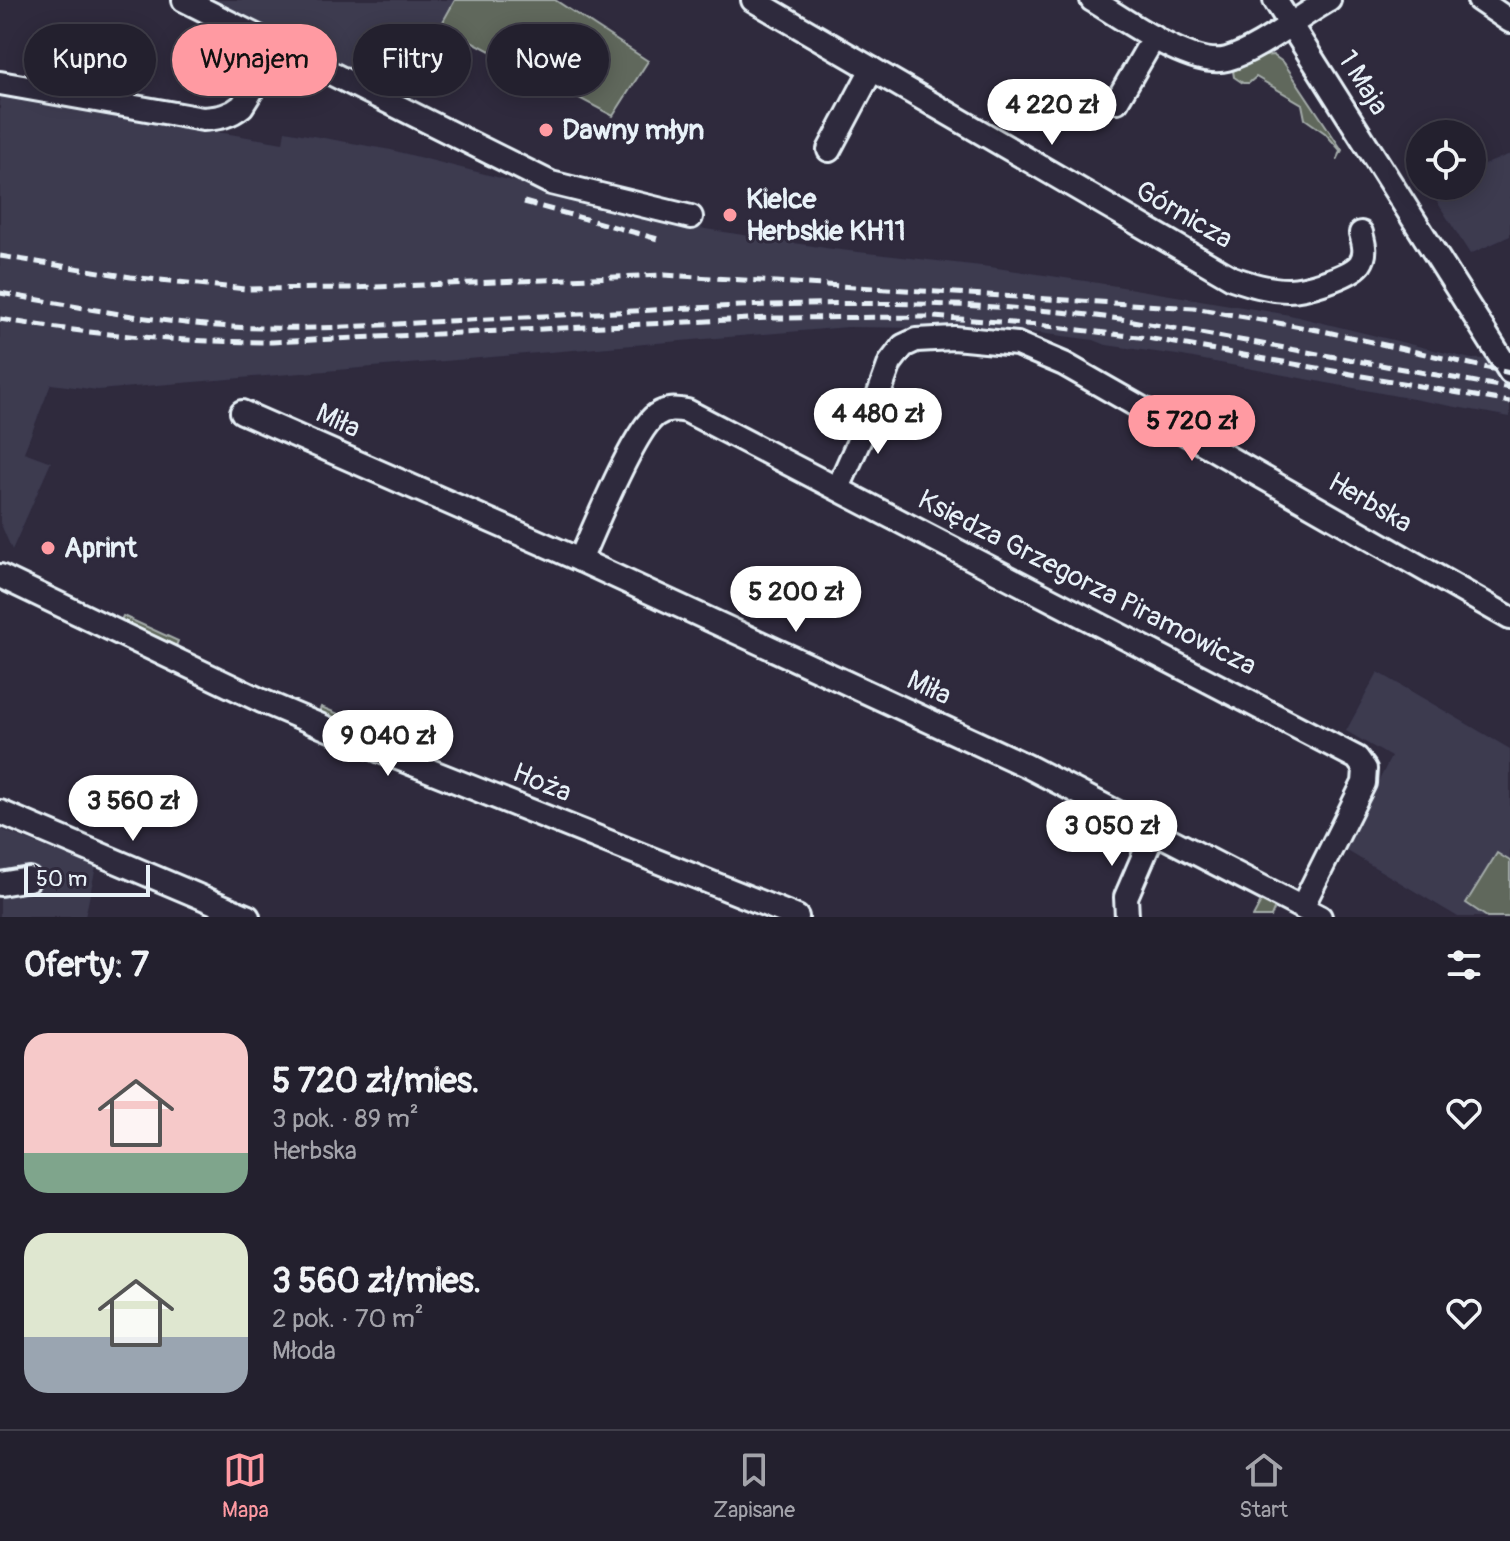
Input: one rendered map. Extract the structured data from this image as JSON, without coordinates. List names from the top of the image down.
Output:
{
  "streets": {
    "street": [
      "1 Maja",
      "Górnicza",
      "Miła",
      "Herbska",
      "Księdza Grzegorza Piramowicza",
      "Hoża"
    ]
  },
  "crossings": [
    ["Miła", "Księdza Grzegorza Piramowicza"],
    ["Herbska", "Księdza Grzegorza Piramowicza"]
  ],
  "places": ["Dawny młyn", "Kielce Herbskie KH11", "Aprint"],
  "scale_bar": "50 m",
  "page": {
    "chip": [
      "Kupno",
      "Wynajem",
      "Filtry",
      "Nowe"
    ],
    "price": [
      "4 220 zł",
      "4 480 zł",
      "5 720 zł",
      "5 200 zł",
      "9 040 zł",
      "3 560 zł",
      "3 050 zł"
    ],
    "scale": "50 m",
    "heading": "Oferty: 7",
    "list": [
      {
        "name": "5 720 zł/mies.",
        "note": "3 pok. · 89 m² · Herbska"
      },
      {
        "name": "3 560 zł/mies.",
        "note": "2 pok. · 70 m² · Młoda"
      }
    ],
    "tabs": ["Mapa", "Zapisane", "Start"]
  }
}
